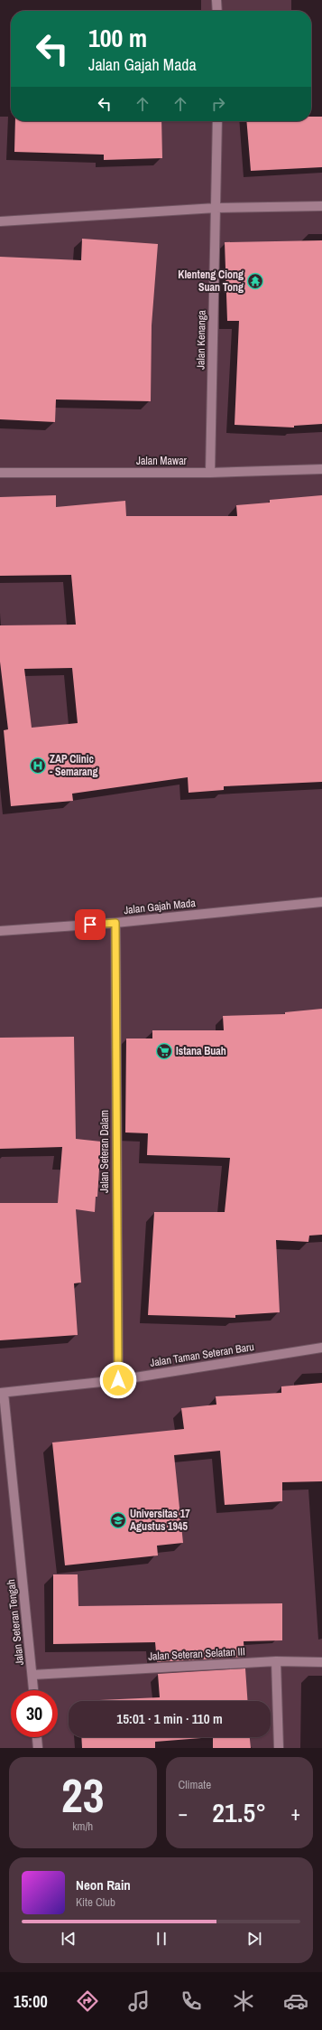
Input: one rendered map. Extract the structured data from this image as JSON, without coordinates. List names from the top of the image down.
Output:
{
  "streets": {
    "street": [
      "Jalan Kenanga",
      "Jalan Mawar",
      "Jalan Gajah Mada",
      "Jalan Seteran Dalam",
      "Jalan Taman Seteran Baru",
      "Jalan Seteran Tengah",
      "Jalan Seteran Selatan III"
    ]
  },
  "crossings": [
    ["Jalan Kenanga", "Jalan Mawar"],
    ["Jalan Gajah Mada", "Jalan Seteran Dalam"],
    ["Jalan Seteran Dalam", "Jalan Taman Seteran Baru"],
    ["Jalan Taman Seteran Baru", "Jalan Seteran Tengah"],
    ["Jalan Seteran Tengah", "Jalan Seteran Selatan III"]
  ],
  "places": {
    "temple": ["Klenteng Ciong Suan Tong"],
    "hospital": ["ZAP Clinic - Semarang"],
    "supermarket": ["Istana Buah"],
    "school or university": ["Universitas 17 Agustus 1945"]
  },
  "page": {
    "turn": ["100 m", "Jalan Gajah Mada"],
    "limit": "30",
    "trip": "15:01 · 1 min · 110 m",
    "tile": [
      ["23", "km/h"],
      "Climate"
    ],
    "heat": ["−", "21.5°", "+"],
    "song": ["Neon Rain", "Kite Club"],
    "tabs": "15:00"
  }
}
